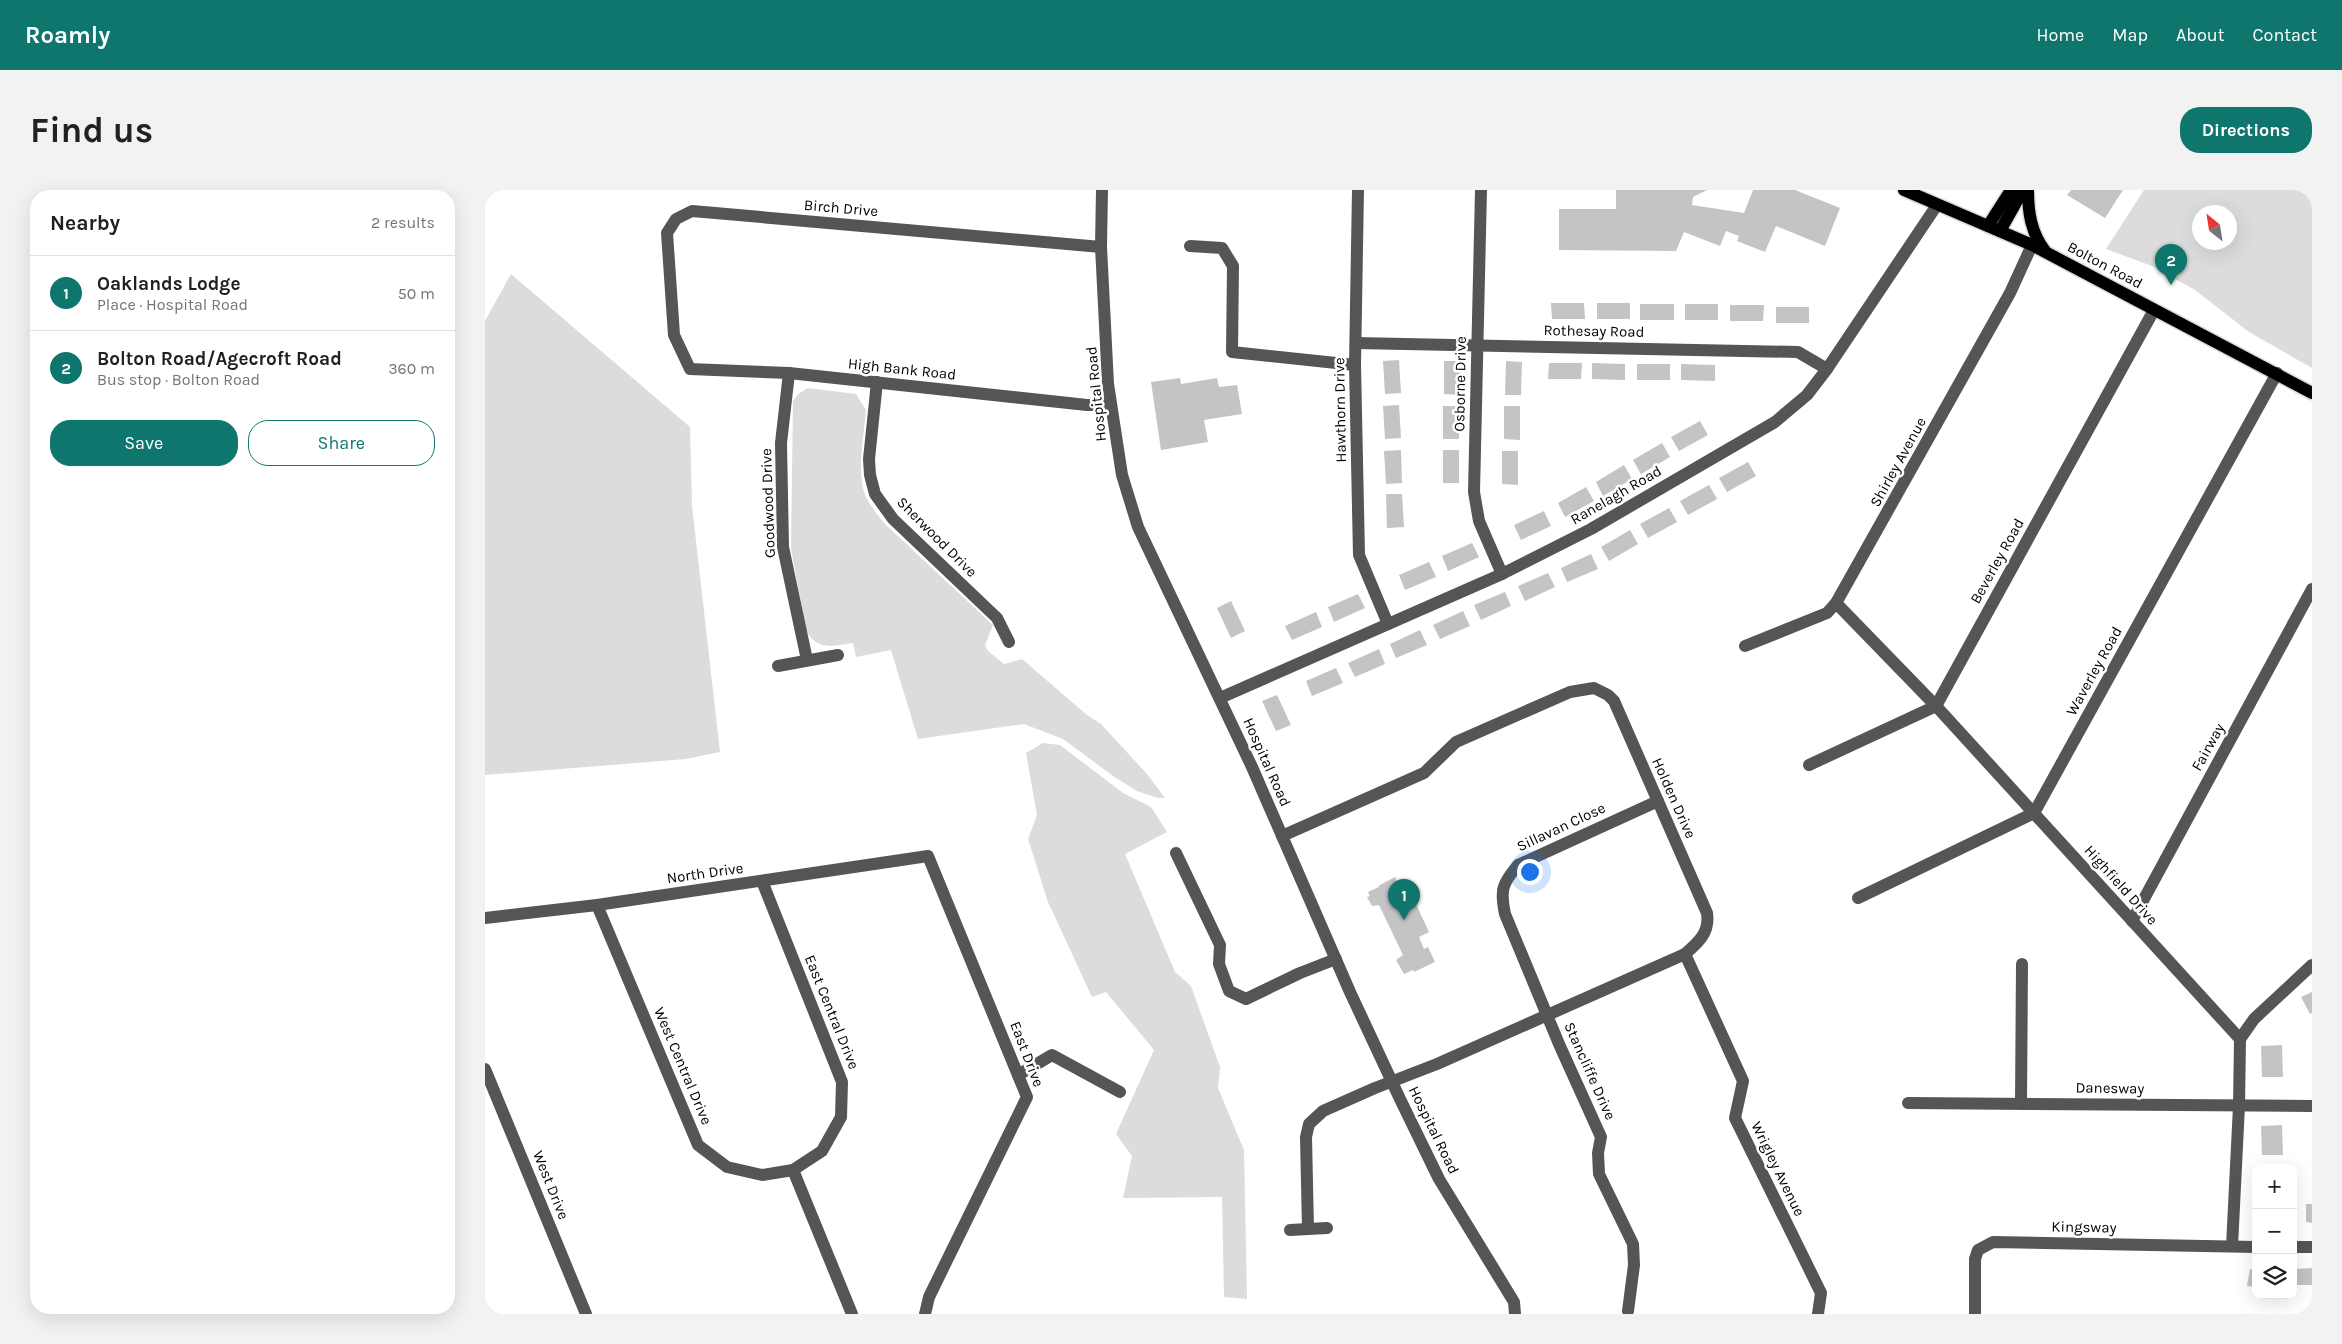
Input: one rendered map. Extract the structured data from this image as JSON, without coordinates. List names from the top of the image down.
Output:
{
  "streets": {
    "main road": ["Bolton Road"],
    "street": [
      "Birch Drive",
      "Rothesay Road",
      "High Bank Road",
      "Osborne Drive",
      "Hospital Road",
      "Hawthorn Drive",
      "Shirley Avenue",
      "Ranelagh Road",
      "Goodwood Drive",
      "Sherwood Drive",
      "Beverley Road",
      "Waverley Road",
      "Fairway",
      "Holden Drive",
      "Sillavan Close",
      "North Drive",
      "Highfield Drive",
      "East Central Drive",
      "East Drive",
      "West Central Drive",
      "Stancliffe Drive",
      "Danesway",
      "Wrigley Avenue",
      "West Drive",
      "Kingsway"
    ]
  },
  "crossings": [
    ["Birch Drive", "High Bank Road"],
    ["Birch Drive", "Hospital Road"],
    ["Bolton Road", "Shirley Avenue"],
    ["Bolton Road", "Ranelagh Road"],
    ["Bolton Road", "Beverley Road"],
    ["Bolton Road", "Waverley Road"],
    ["Rothesay Road", "Osborne Drive"],
    ["Rothesay Road", "Hawthorn Drive"],
    ["Rothesay Road", "Ranelagh Road"],
    ["High Bank Road", "Hospital Road"],
    ["High Bank Road", "Goodwood Drive"],
    ["High Bank Road", "Sherwood Drive"],
    ["Osborne Drive", "Ranelagh Road"],
    ["Hospital Road", "Ranelagh Road"],
    ["Hospital Road", "Holden Drive"],
    ["Hawthorn Drive", "Ranelagh Road"],
    ["Shirley Avenue", "Highfield Drive"],
    ["Beverley Road", "Highfield Drive"],
    ["Waverley Road", "Highfield Drive"],
    ["Fairway", "Highfield Drive"],
    ["Holden Drive", "Sillavan Close"],
    ["Holden Drive", "Stancliffe Drive"],
    ["Holden Drive", "Wrigley Avenue"],
    ["Sillavan Close", "Stancliffe Drive"],
    ["North Drive", "East Central Drive"],
    ["North Drive", "East Drive"],
    ["North Drive", "West Central Drive"],
    ["East Central Drive", "West Central Drive"]
  ],
  "north": "top left",
  "page": {
    "header": "Roamly",
    "nav": [
      "Home",
      "Map",
      "About",
      "Contact"
    ],
    "buttons": [
      "Directions",
      ["Save", "Share"]
    ],
    "title": "Find us",
    "heading": ["Nearby", "2 results"],
    "pins": ["2", "1"],
    "list": [
      {
        "mark": "1",
        "name": "Oaklands Lodge",
        "note": "Place · Hospital Road",
        "value": "50 m"
      },
      {
        "mark": "2",
        "name": "Bolton Road/Agecroft Road",
        "note": "Bus stop · Bolton Road",
        "value": "360 m"
      }
    ],
    "map_buttons": ["+", "−"]
  }
}
